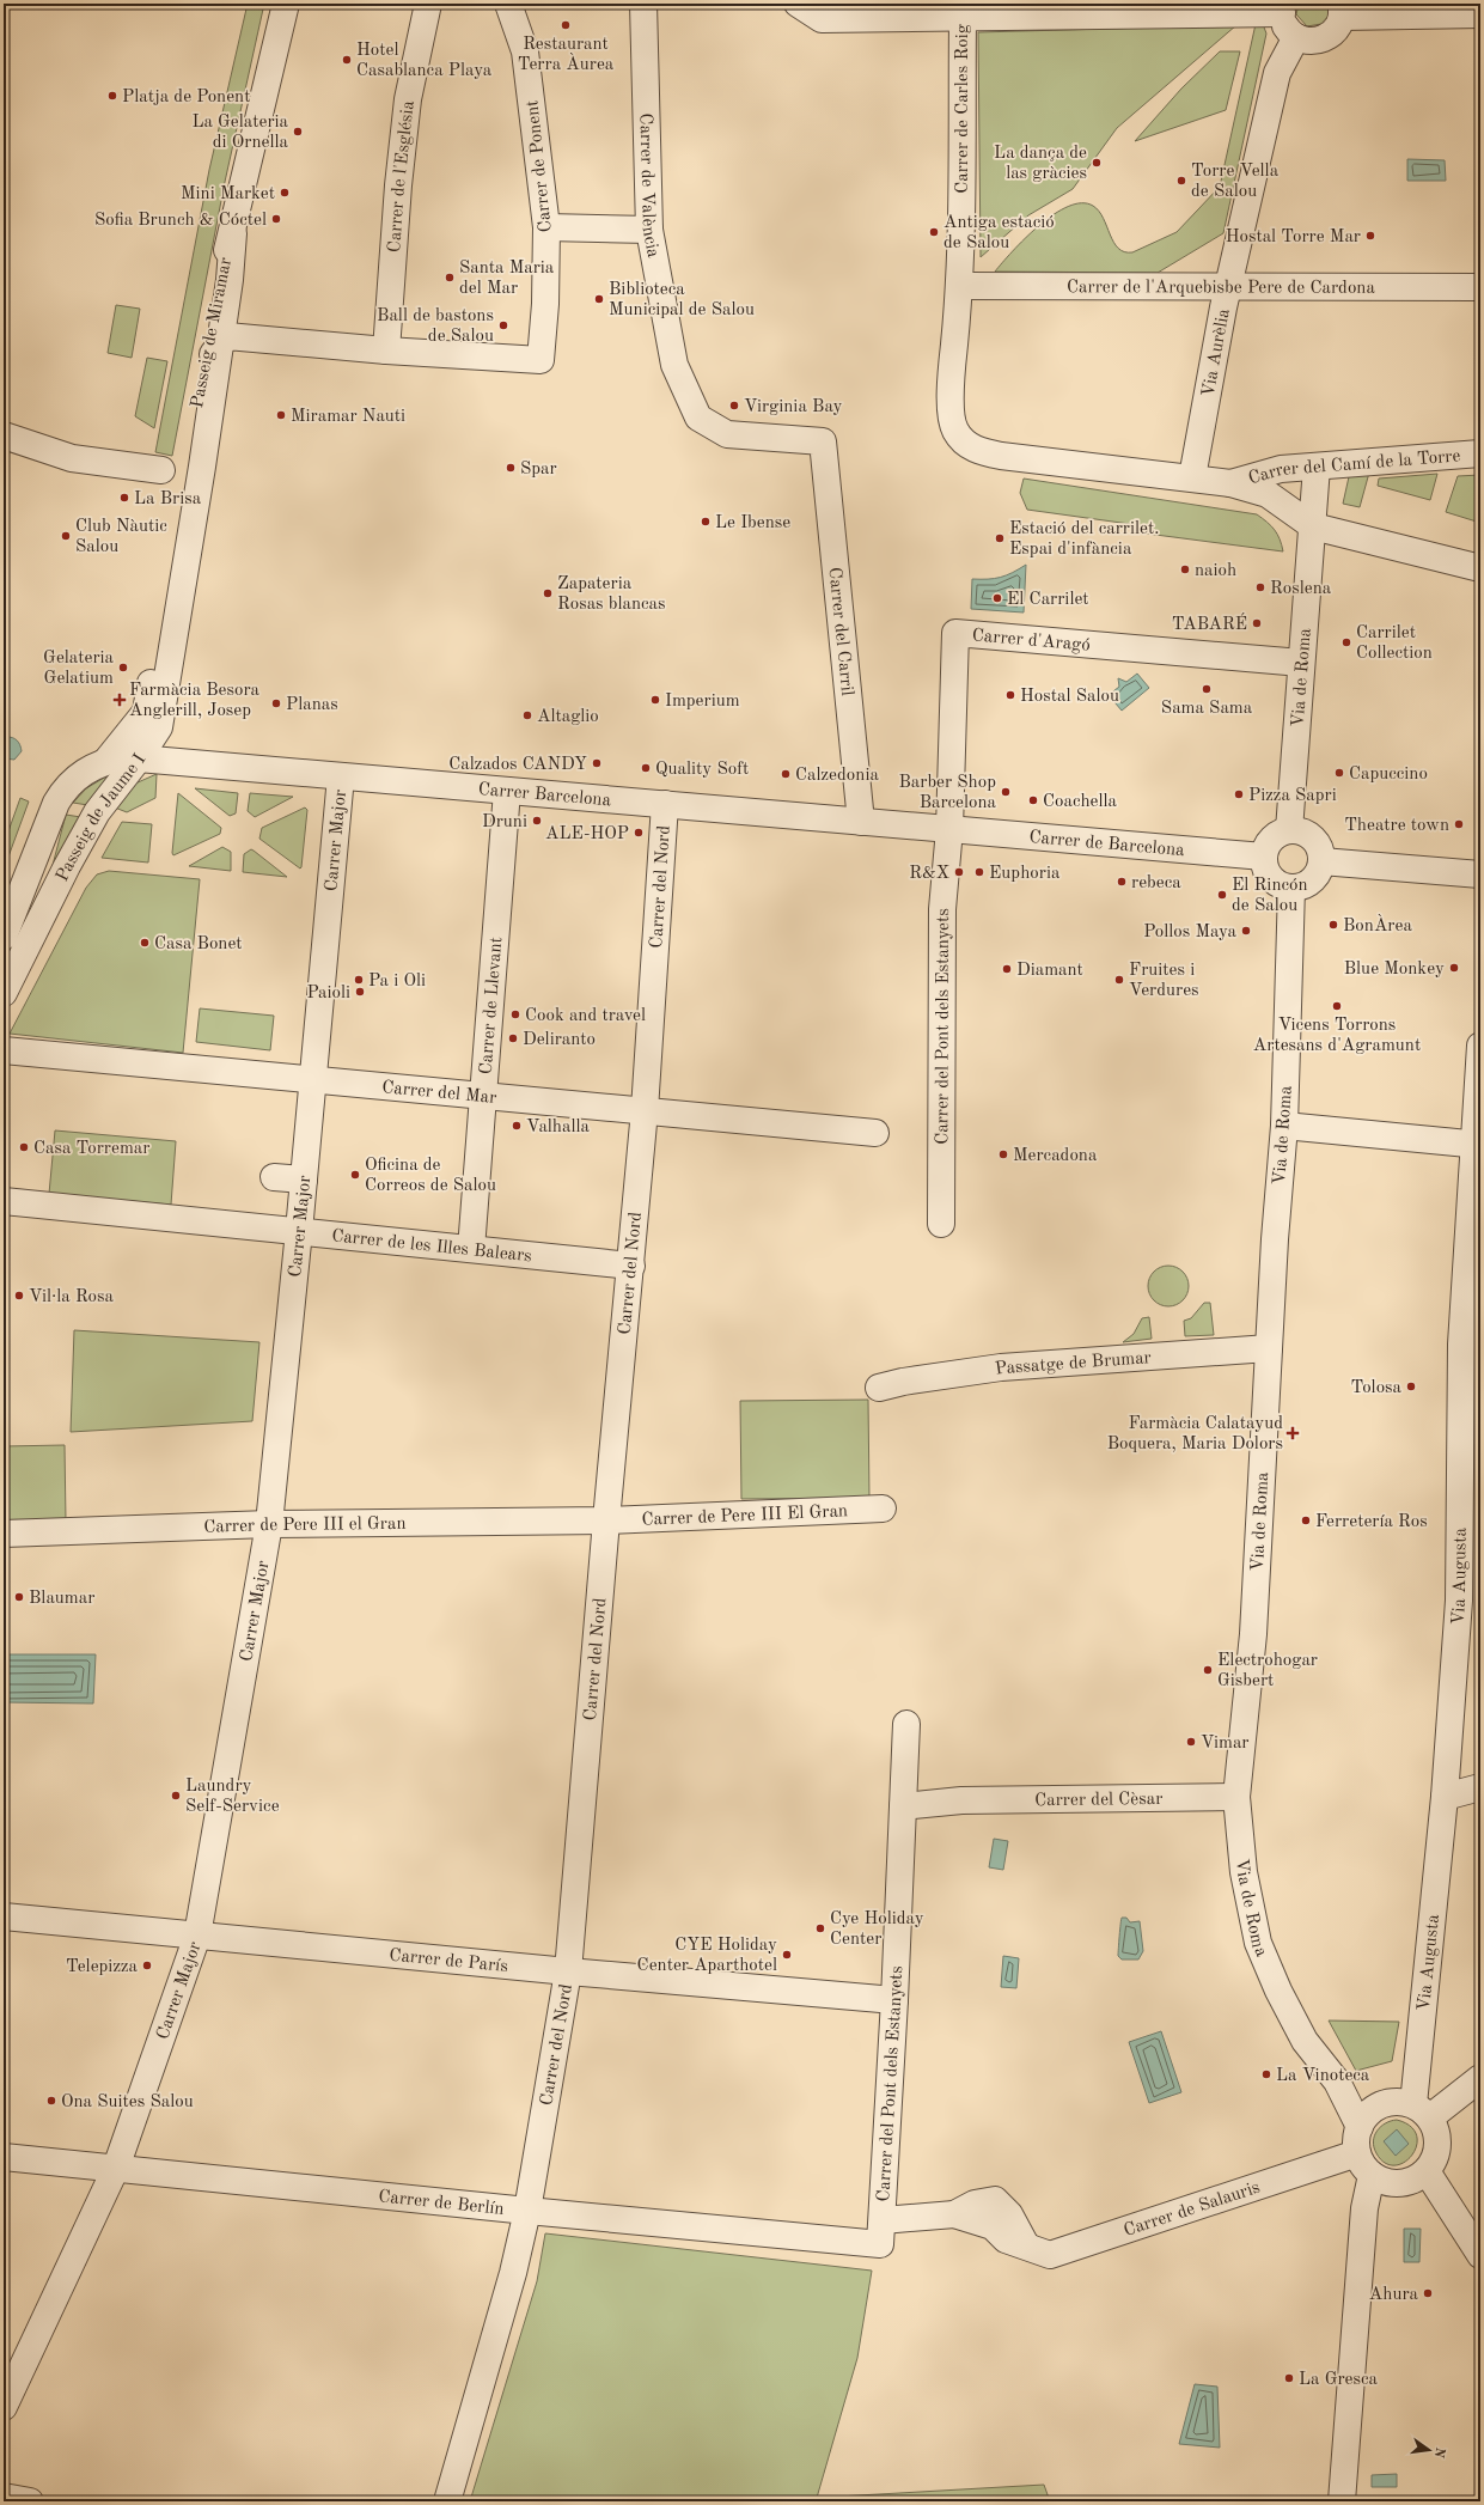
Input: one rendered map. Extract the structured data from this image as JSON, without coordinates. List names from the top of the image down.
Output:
{
  "streets": {
    "street": [
      "Carrer de Carles Roig",
      "Carrer de Ponent",
      "Carrer de l'Església",
      "Carrer de València",
      "Carrer de l'Arquebisbe Pere de Cardona",
      "Passeig de Miramar",
      "Via Aurèlia",
      "Carrer del Camí de la Torre",
      "Carrer del Carril",
      "Carrer d'Aragó",
      "Via de Roma",
      "Carrer Barcelona",
      "Passeig de Jaume I",
      "Carrer Major",
      "Carrer de Barcelona",
      "Carrer del Nord",
      "Carrer de Llevant",
      "Carrer del Pont dels Estanyets",
      "Carrer del Mar",
      "Carrer de les Illes Balears",
      "Passatge de Brumar",
      "Carrer de Pere III El Gran",
      "Carrer de Pere III el Gran",
      "Via Augusta",
      "Carrer del Cèsar",
      "Carrer de París",
      "Carrer de Berlín",
      "Carrer de Salauris"
    ]
  },
  "crossings": [
    ["Carrer de Carles Roig", "Carrer de l'Arquebisbe Pere de Cardona"],
    ["Carrer de Carles Roig", "Via Aurèlia"],
    ["Carrer de Ponent", "Carrer de l'Església"],
    ["Carrer de València", "Carrer del Carril"],
    ["Carrer de l'Arquebisbe Pere de Cardona", "Via Aurèlia"],
    ["Passeig de Miramar", "Carrer Barcelona"],
    ["Passeig de Miramar", "Passeig de Jaume I"],
    ["Carrer del Camí de la Torre", "Via de Roma"],
    ["Carrer del Carril", "Carrer Barcelona"],
    ["Carrer d'Aragó", "Via de Roma"],
    ["Carrer d'Aragó", "Carrer Barcelona"],
    ["Carrer d'Aragó", "Carrer de Barcelona"],
    ["Carrer d'Aragó", "Carrer del Pont dels Estanyets"],
    ["Via de Roma", "Carrer de Barcelona"],
    ["Via de Roma", "Passatge de Brumar"],
    ["Via de Roma", "Via Augusta"],
    ["Via de Roma", "Carrer del Cèsar"],
    ["Via de Roma", "Carrer de Salauris"],
    ["Carrer Barcelona", "Passeig de Jaume I"],
    ["Carrer Barcelona", "Carrer Major"],
    ["Carrer Barcelona", "Carrer de Barcelona"],
    ["Carrer Barcelona", "Carrer del Nord"],
    ["Carrer Barcelona", "Carrer de Llevant"],
    ["Carrer Barcelona", "Carrer del Pont dels Estanyets"],
    ["Carrer Major", "Carrer del Mar"],
    ["Carrer Major", "Carrer de les Illes Balears"],
    ["Carrer Major", "Carrer de Pere III el Gran"],
    ["Carrer Major", "Carrer de París"],
    ["Carrer Major", "Carrer de Berlín"],
    ["Carrer de Barcelona", "Carrer del Pont dels Estanyets"],
    ["Carrer del Nord", "Carrer del Mar"],
    ["Carrer del Nord", "Carrer de les Illes Balears"],
    ["Carrer del Nord", "Carrer de Pere III El Gran"],
    ["Carrer del Nord", "Carrer de Pere III el Gran"],
    ["Carrer del Nord", "Carrer de París"],
    ["Carrer del Nord", "Carrer de Berlín"],
    ["Carrer de Llevant", "Carrer del Mar"],
    ["Carrer de Llevant", "Carrer de les Illes Balears"],
    ["Carrer del Pont dels Estanyets", "Carrer del Cèsar"],
    ["Carrer del Pont dels Estanyets", "Carrer de París"],
    ["Carrer del Pont dels Estanyets", "Carrer de Berlín"],
    ["Carrer del Pont dels Estanyets", "Carrer de Salauris"],
    ["Carrer de Pere III El Gran", "Carrer de Pere III el Gran"],
    ["Via Augusta", "Carrer de Salauris"],
    ["Carrer de Berlín", "Carrer de Salauris"]
  ],
  "places": {
    "other": [
      "Restaurant Terra Àurea",
      "Hotel Casablanca Playa",
      "Platja de Ponent",
      "La Gelateria di Ornella",
      "La dança de las gràcies",
      "Torre Vella de Salou",
      "Mini Market",
      "Sofia Brunch & Cóctel",
      "Antiga estació de Salou",
      "Hostal Torre Mar",
      "Santa Maria del Mar",
      "Biblioteca Municipal de Salou",
      "Ball de bastons de Salou",
      "Virginia Bay",
      "Miramar Nauti",
      "Spar",
      "La Brisa",
      "Le Ibense",
      "Club Nàutic Salou",
      "Estació del carrilet. Espai d'infància",
      "naioh",
      "Roslena",
      "Zapateria Rosas blancas",
      "El Carrilet",
      "TABARÉ",
      "Carrilet Collection",
      "Gelateria Gelatium",
      "Sama Sama",
      "Hostal Salou",
      "Imperium",
      "Planas",
      "Altaglio",
      "Calzados CANDY",
      "Quality Soft",
      "Capuccino",
      "Calzedonia",
      "Barber Shop Barcelona",
      "Pizza Sapri",
      "Coachella",
      "Druni",
      "Theatre town",
      "ALE-HOP",
      "R&X",
      "Euphoria",
      "rebeca",
      "El Rincón de Salou",
      "BonÀrea",
      "Pollos Maya",
      "Casa Bonet",
      "Blue Monkey",
      "Diamant",
      "Pa i Oli",
      "Fruites i Verdures",
      "Paioli",
      "Vicens Torrons Artesans d'Agramunt",
      "Cook and travel",
      "Deliranto",
      "Valhalla",
      "Casa Torremar",
      "Mercadona",
      "Oficina de Correos de Salou",
      "Vil·la Rosa",
      "Tolosa",
      "Ferretería Ros",
      "Blaumar",
      "Electrohogar Gisbert",
      "Vimar",
      "Laundry Self-Service",
      "Cye Holiday Center",
      "CYE Holiday Center Aparthotel",
      "Telepizza",
      "La Vinoteca",
      "Ona Suites Salou",
      "Ahura",
      "La Gresca"
    ],
    "health": ["Farmàcia Besora Anglerill, Josep", "Farmàcia Calatayud Boquera, Maria Dolors"]
  },
  "north": "right"
}
